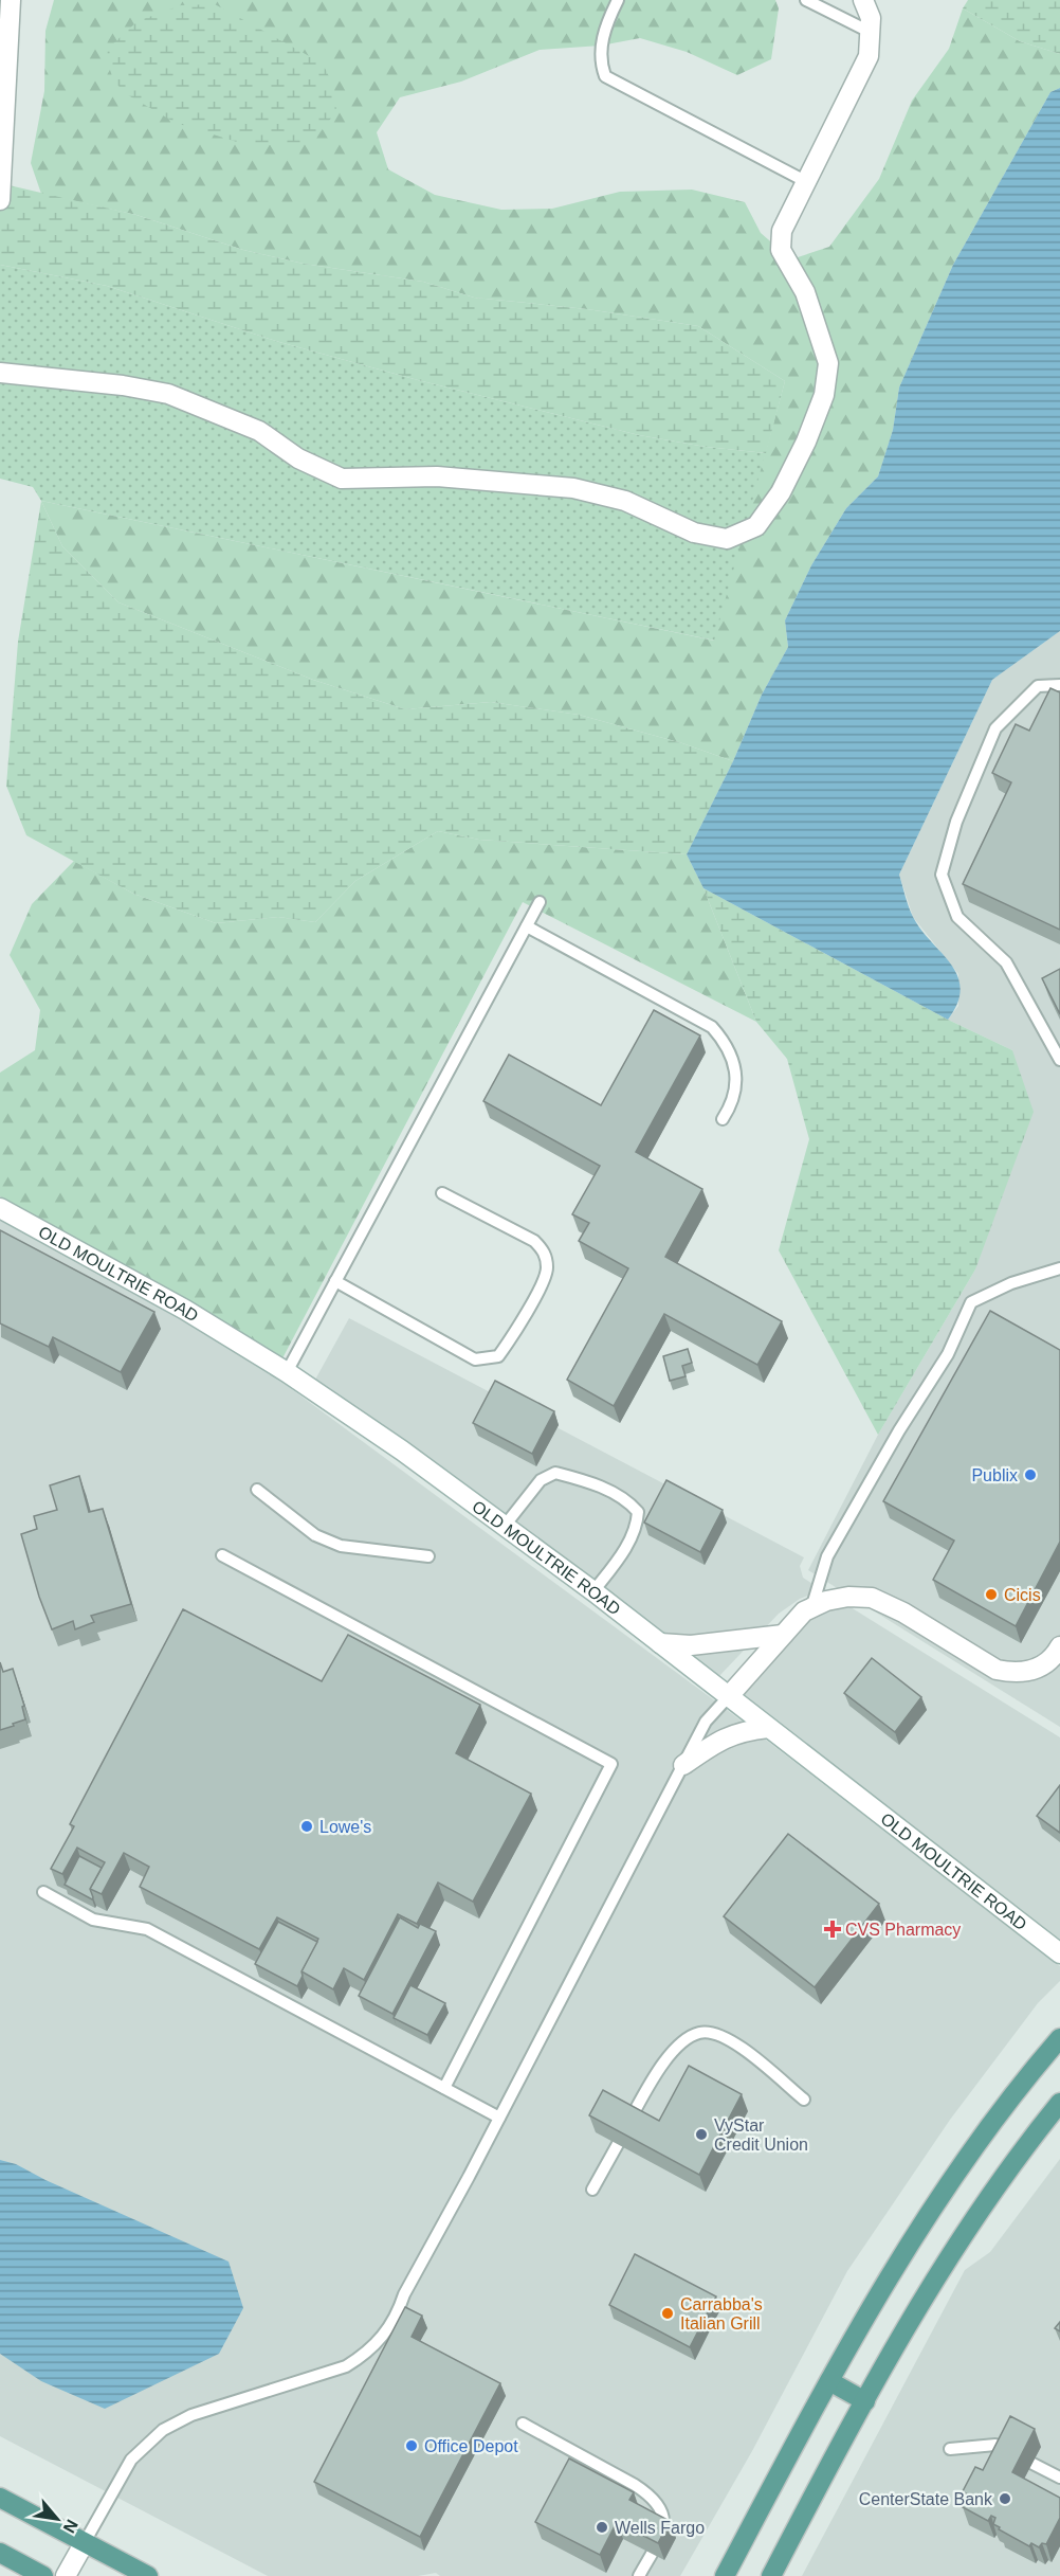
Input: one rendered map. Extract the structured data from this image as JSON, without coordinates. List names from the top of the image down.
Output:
{
  "streets": {
    "street": ["OLD MOULTRIE ROAD"]
  },
  "places": {
    "other": [
      "Publix",
      "Cicis",
      "Lowe's",
      "VyStar Credit Union",
      "Carrabba's Italian Grill",
      "Office Depot",
      "CenterState Bank",
      "Wells Fargo"
    ],
    "health": ["CVS Pharmacy"]
  },
  "north": "bottom right"
}
